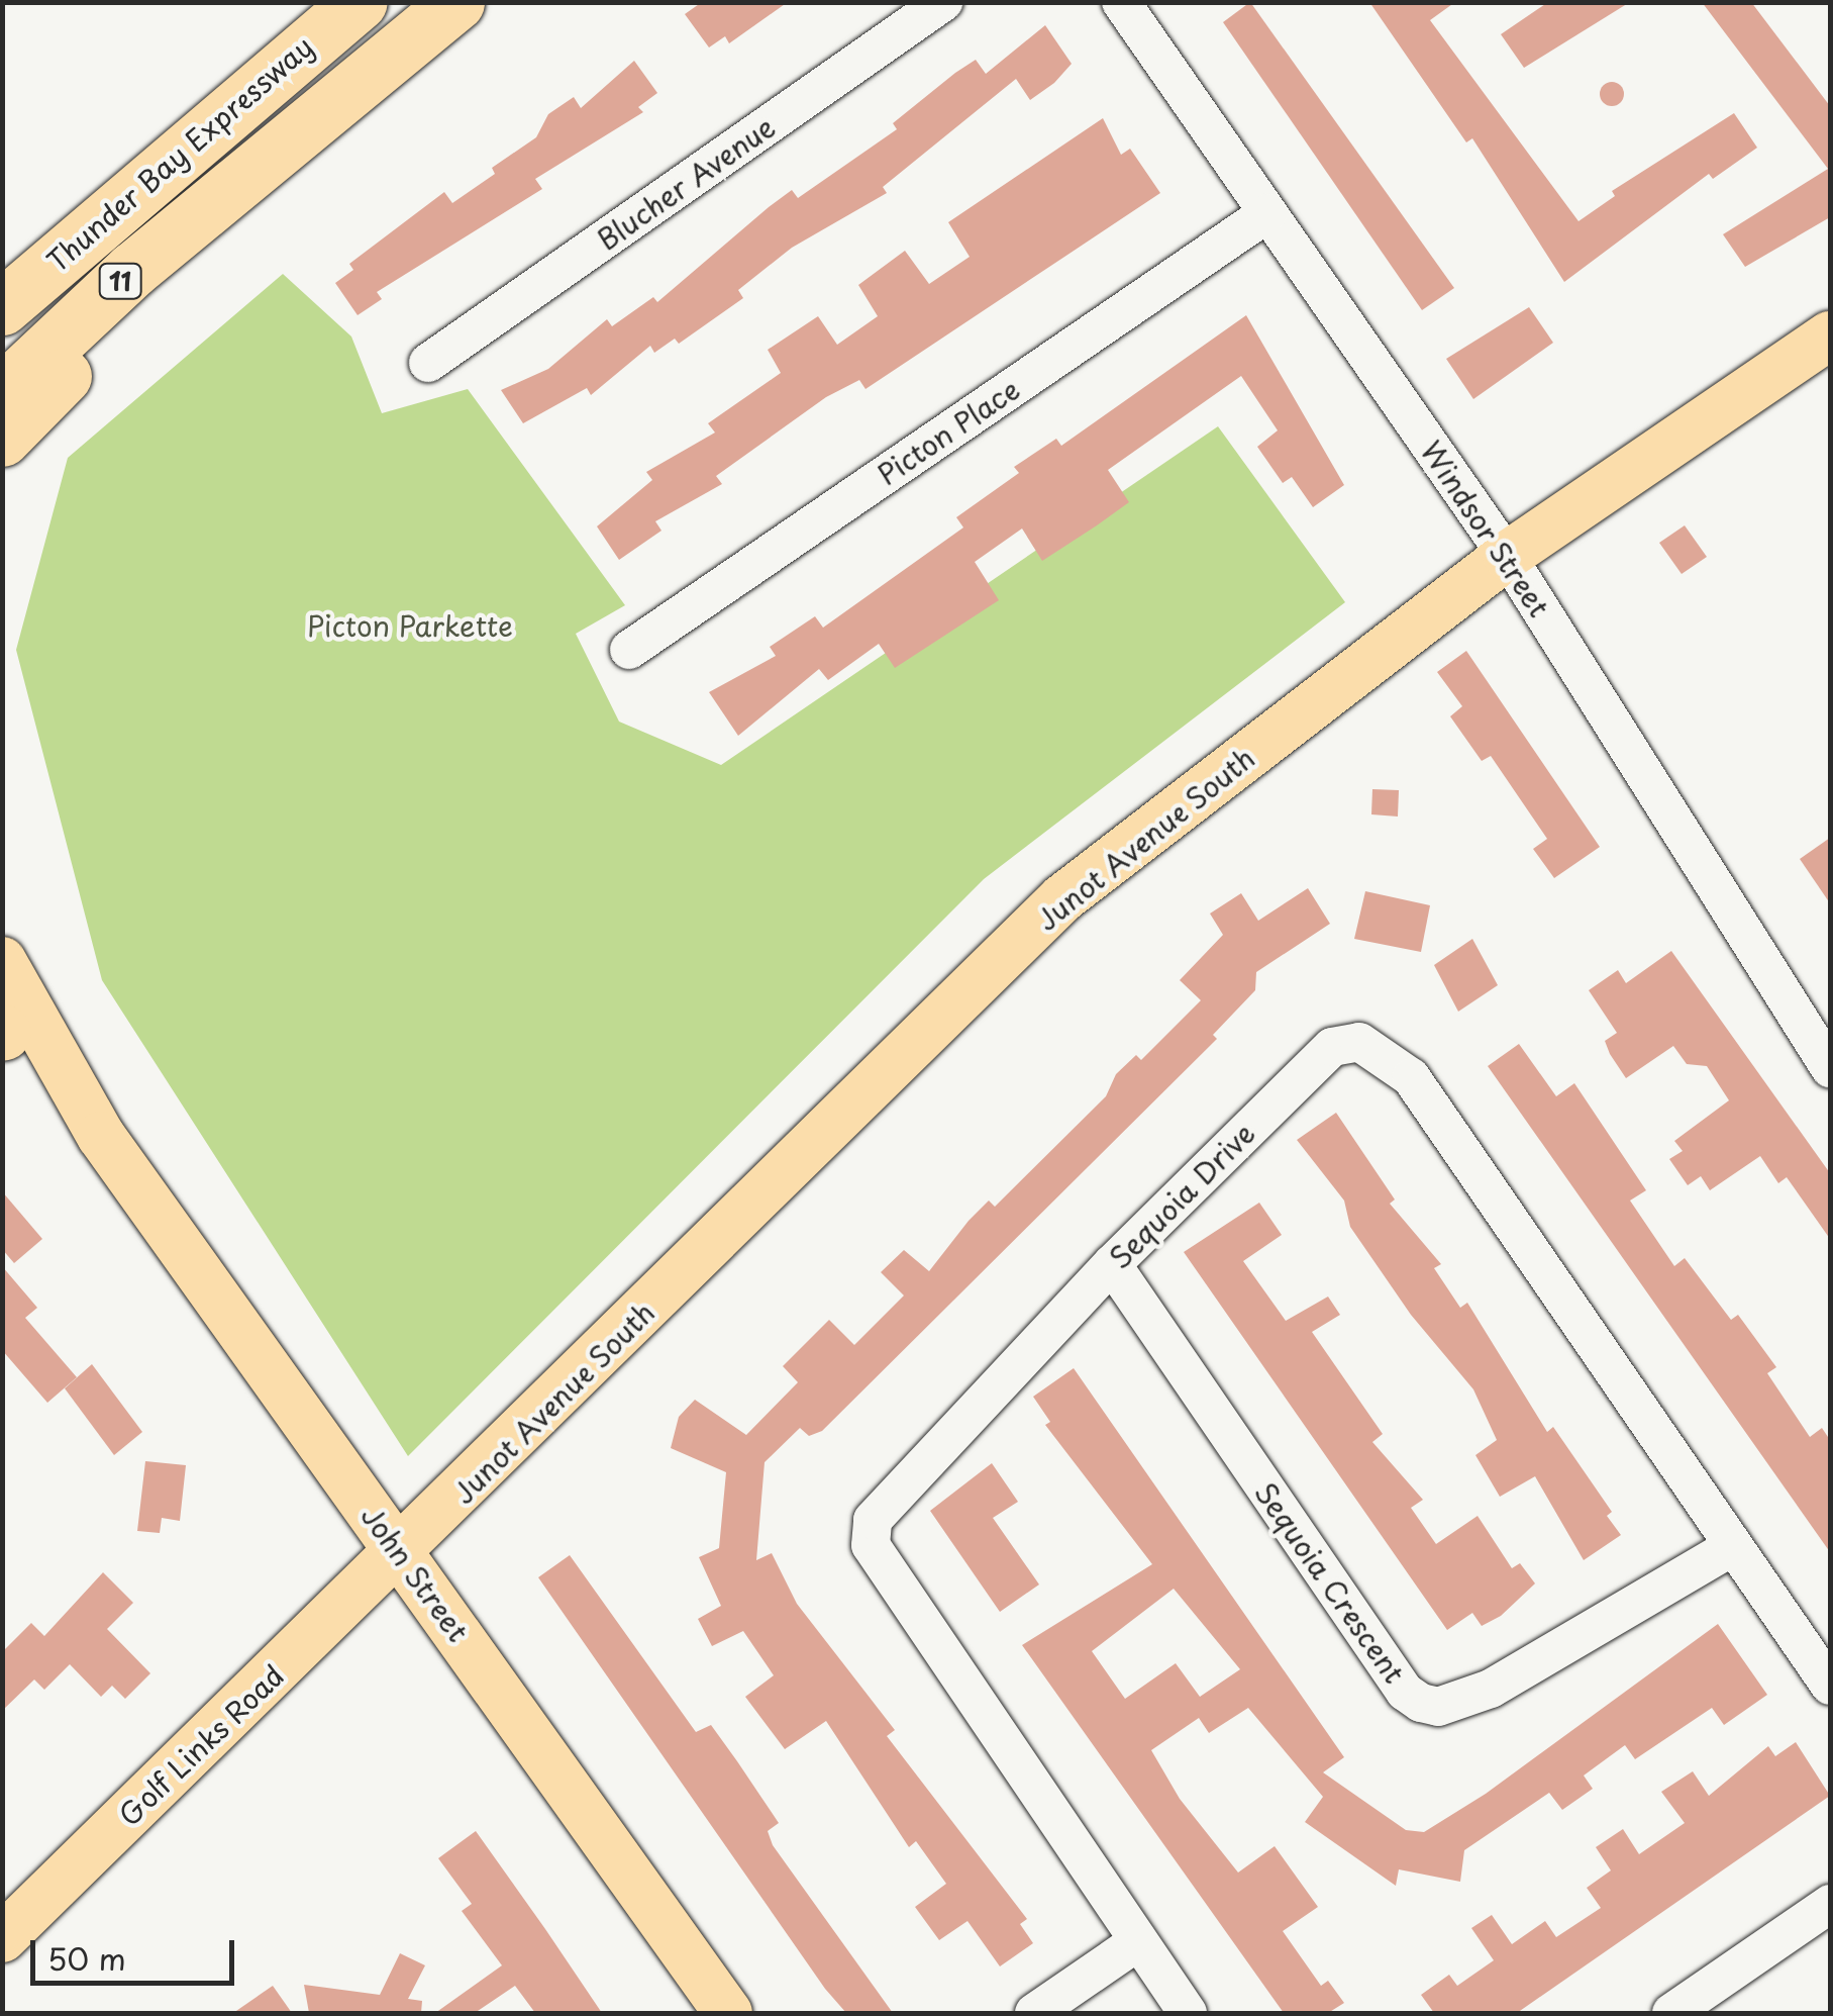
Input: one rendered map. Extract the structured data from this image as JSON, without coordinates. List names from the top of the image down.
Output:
{
  "streets": {
    "highway": ["Thunder Bay Expressway", "11"],
    "main road": ["Junot Avenue South", "John Street", "Golf Links Road"],
    "street": [
      "Blucher Avenue",
      "Picton Place",
      "Windsor Street",
      "Sequoia Drive",
      "Sequoia Crescent"
    ]
  },
  "crossings": [
    ["Picton Place", "Windsor Street"],
    ["Windsor Street", "Junot Avenue South"],
    ["Junot Avenue South", "John Street"],
    ["Junot Avenue South", "Golf Links Road"],
    ["Sequoia Drive", "Sequoia Crescent"],
    ["John Street", "Golf Links Road"]
  ],
  "parks": ["Picton Parkette"],
  "scale_bar": "50 m"
}
